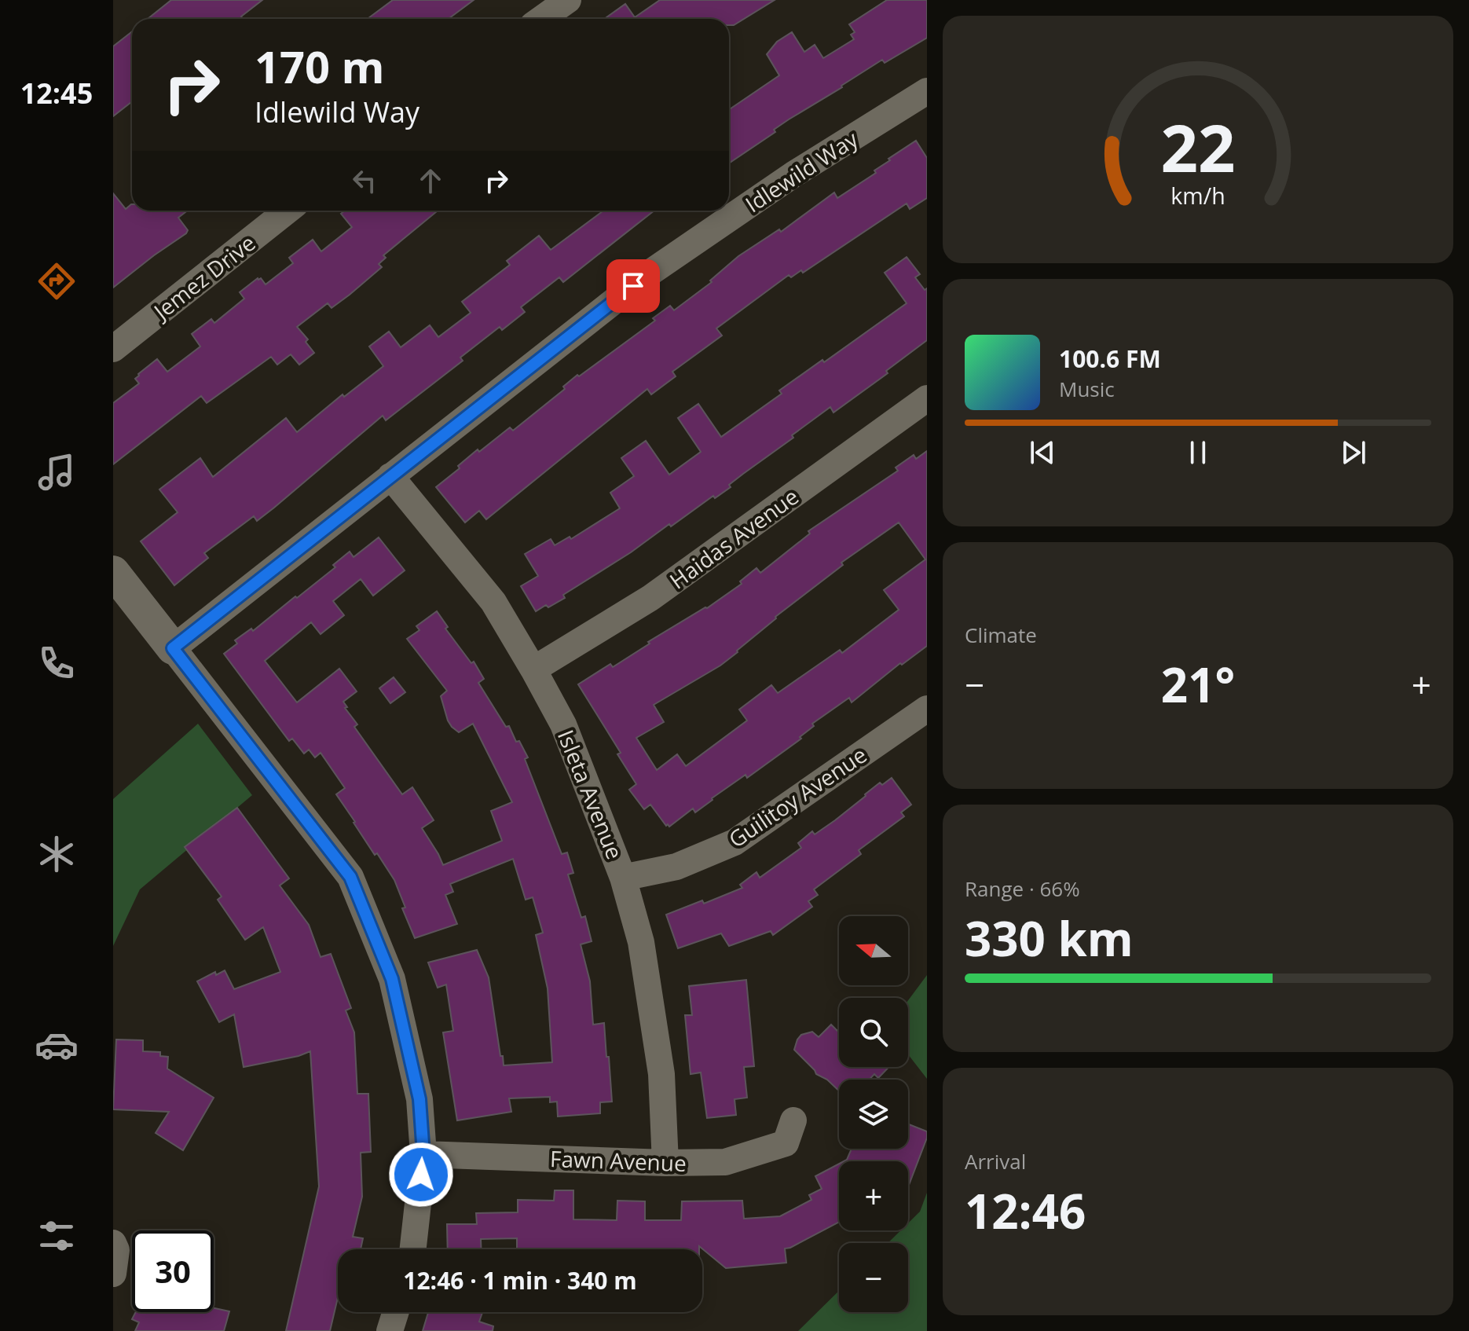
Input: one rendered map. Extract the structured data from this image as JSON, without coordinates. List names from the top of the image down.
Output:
{
  "streets": {
    "street": [
      "Idlewild Way",
      "Jemez Drive",
      "Haidas Avenue",
      "Isleta Avenue",
      "Guilitoy Avenue",
      "Fawn Avenue"
    ]
  },
  "crossings": [
    ["Idlewild Way", "Isleta Avenue"],
    ["Haidas Avenue", "Isleta Avenue"],
    ["Isleta Avenue", "Guilitoy Avenue"],
    ["Isleta Avenue", "Fawn Avenue"]
  ],
  "north": "left",
  "page": {
    "tabs": "12:45",
    "turn": ["170 m", "Idlewild Way"],
    "song": ["100.6 FM", "Music"],
    "tile": [
      "Climate",
      ["Range · 66%", "330 km"],
      ["Arrival", "12:46"]
    ],
    "heat": ["−", "21°", "+"],
    "map_buttons": ["+", "−"],
    "limit": "30",
    "trip": "12:46 · 1 min · 340 m",
    "gauge": ["22", "km/h"]
  }
}
